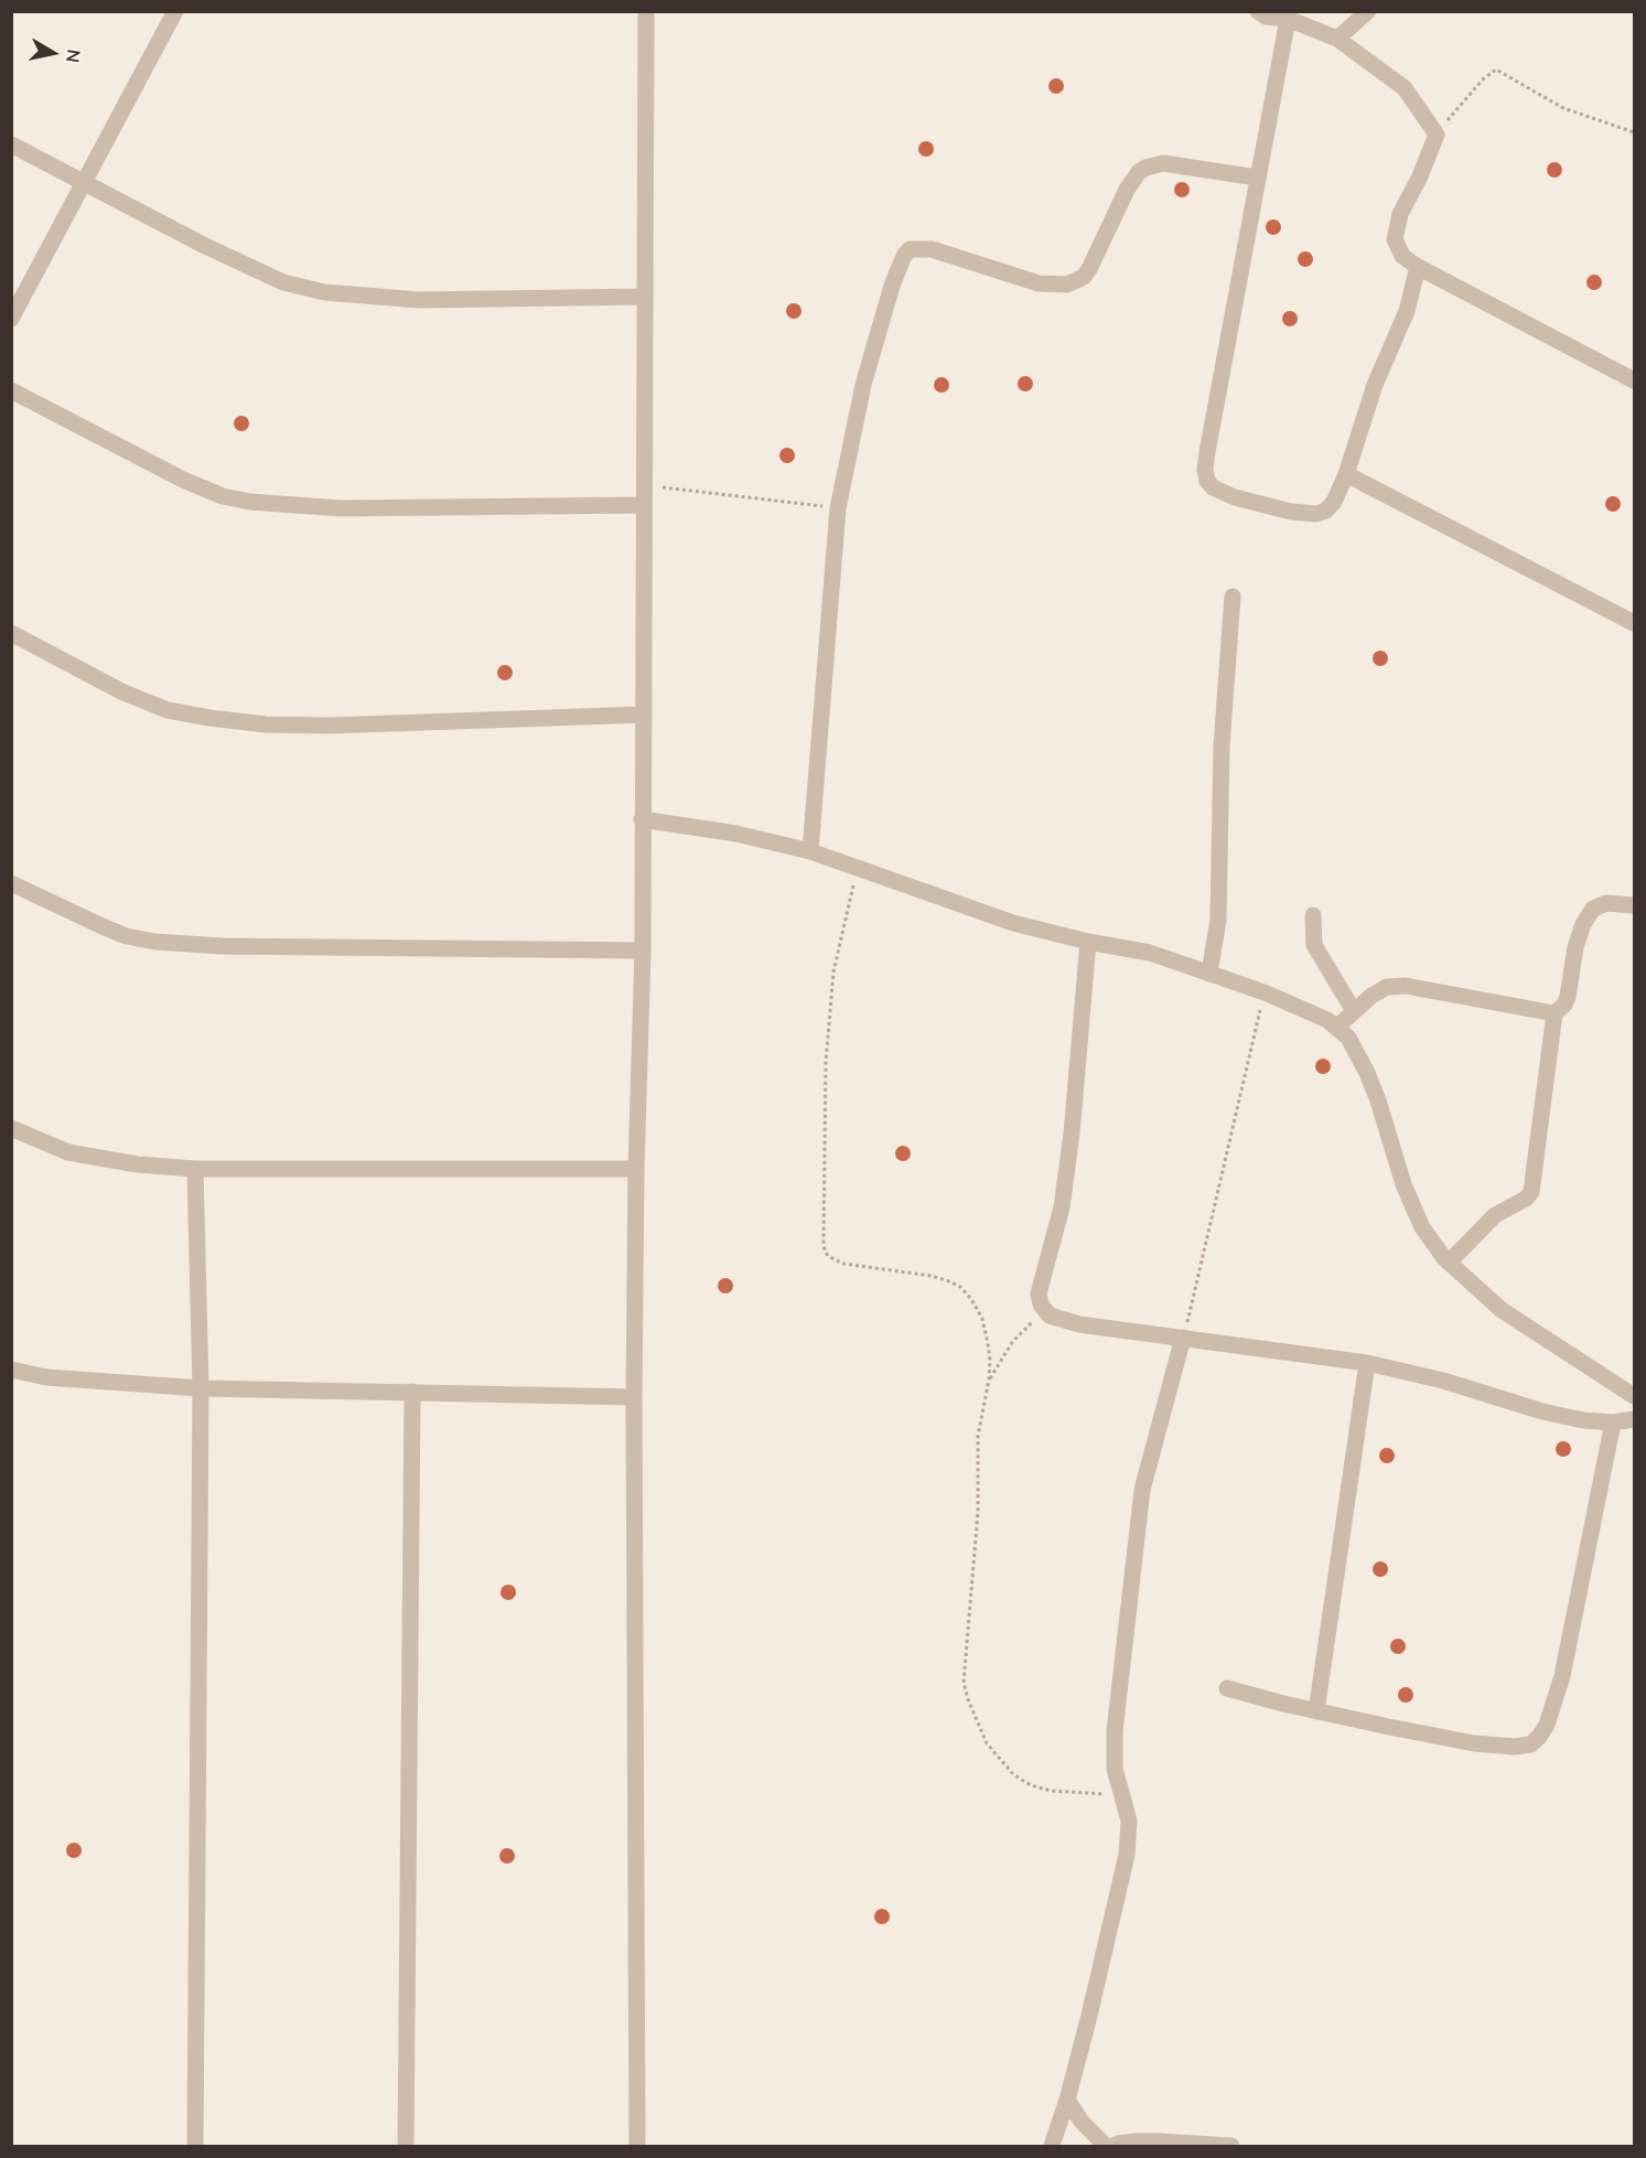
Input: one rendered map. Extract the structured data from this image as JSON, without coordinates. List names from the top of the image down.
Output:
{
  "north": "right"
}
